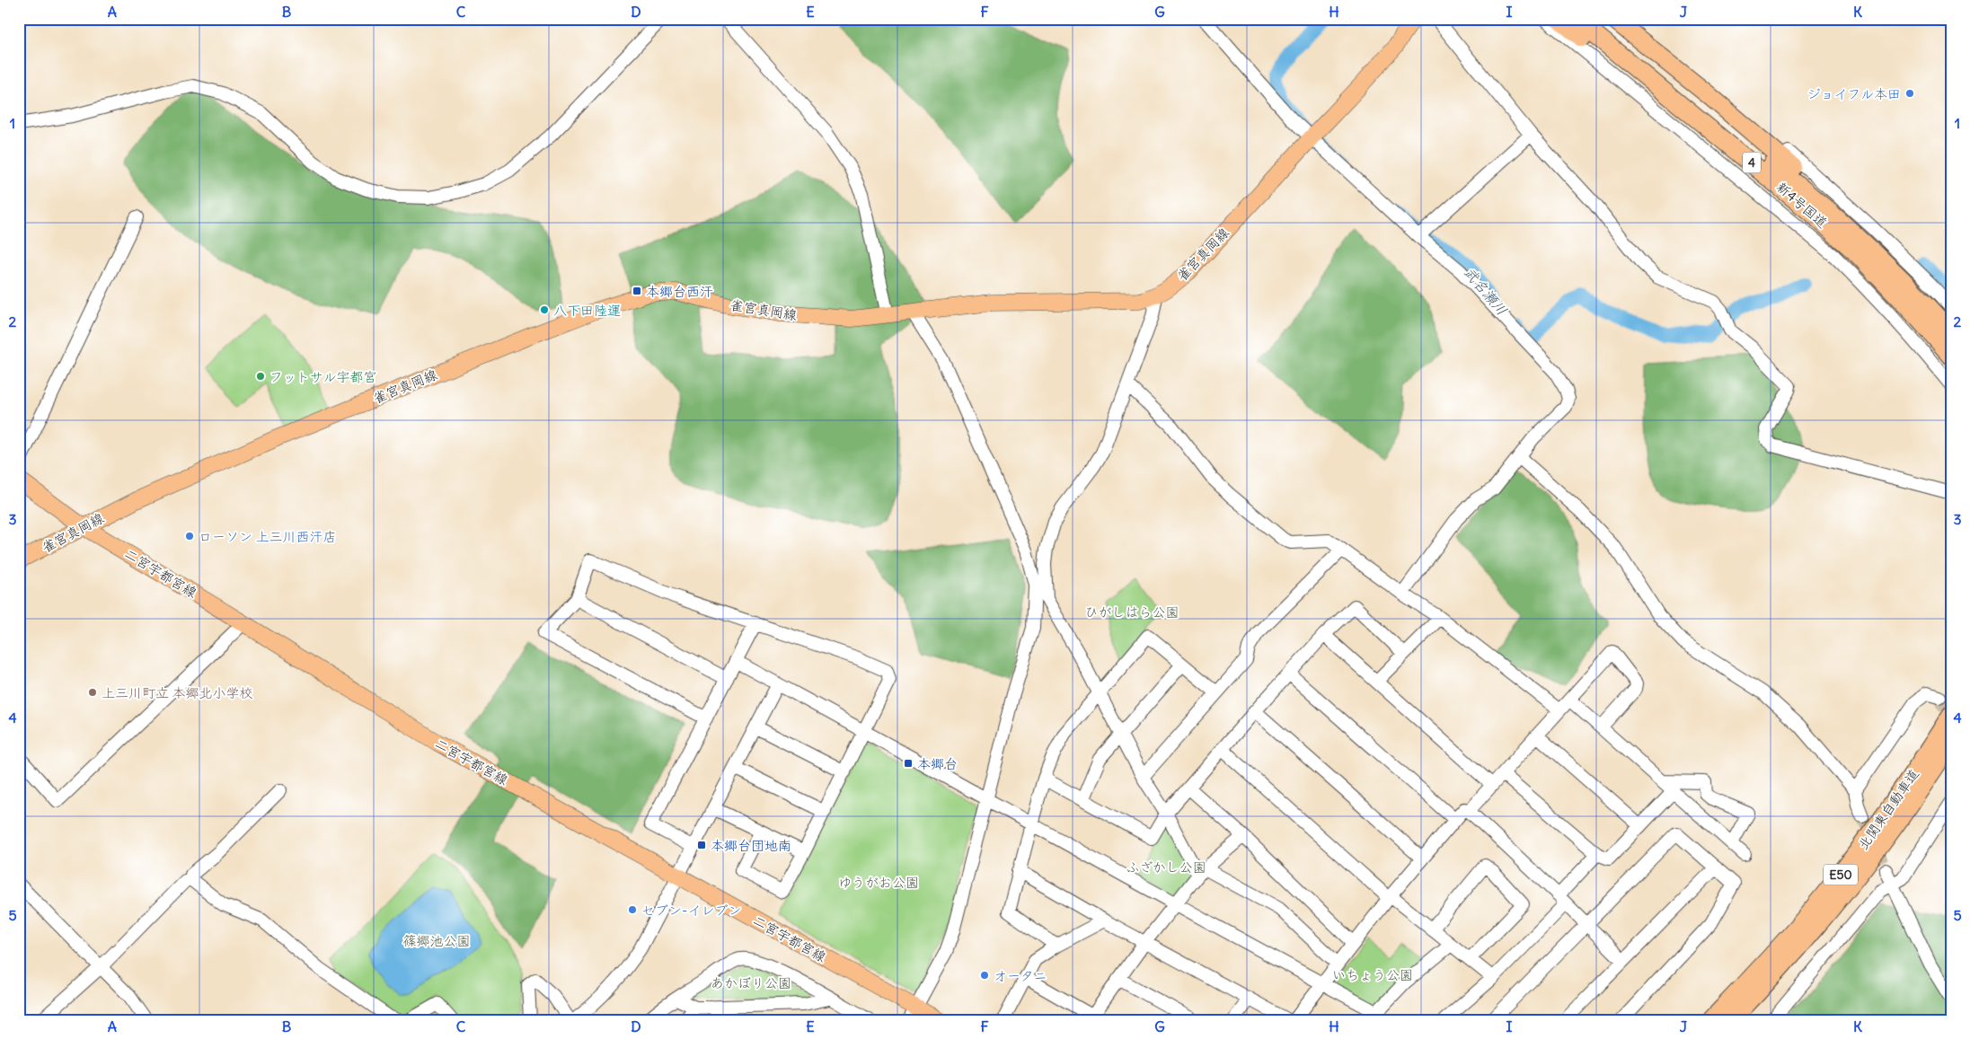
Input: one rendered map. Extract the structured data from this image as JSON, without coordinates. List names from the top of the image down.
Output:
{
  "streets": {
    "highway": [
      "4",
      "新4号国道",
      "北関東自動車道",
      "E50"
    ],
    "main road": ["雀宮真岡線", "二宮宇都宮線"]
  },
  "crossings": [
    ["雀宮真岡線", "二宮宇都宮線"]
  ],
  "water": ["武名瀬川"],
  "parks": [
    "ひがしはら公園",
    "ふざかし公園",
    "ゆうがお公園",
    "篠郷池公園",
    "いちょう公園",
    "あかぼり公園"
  ],
  "places": {
    "other": [
      "ジョイフル本田",
      "八下田陸運",
      "フットサル宇都宮",
      "ローソン 上三川西汗店",
      "上三川町立 本郷北小学校",
      "セブン-イレブン",
      "オータニ"
    ],
    "transit": ["本郷台西汗", "本郷台", "本郷台団地南"]
  },
  "grid": {
    "columns": [
      "A",
      "B",
      "C",
      "D",
      "E",
      "F",
      "G",
      "H",
      "I",
      "J",
      "K"
    ],
    "rows": [
      "1",
      "2",
      "3",
      "4",
      "5"
    ]
  }
}
